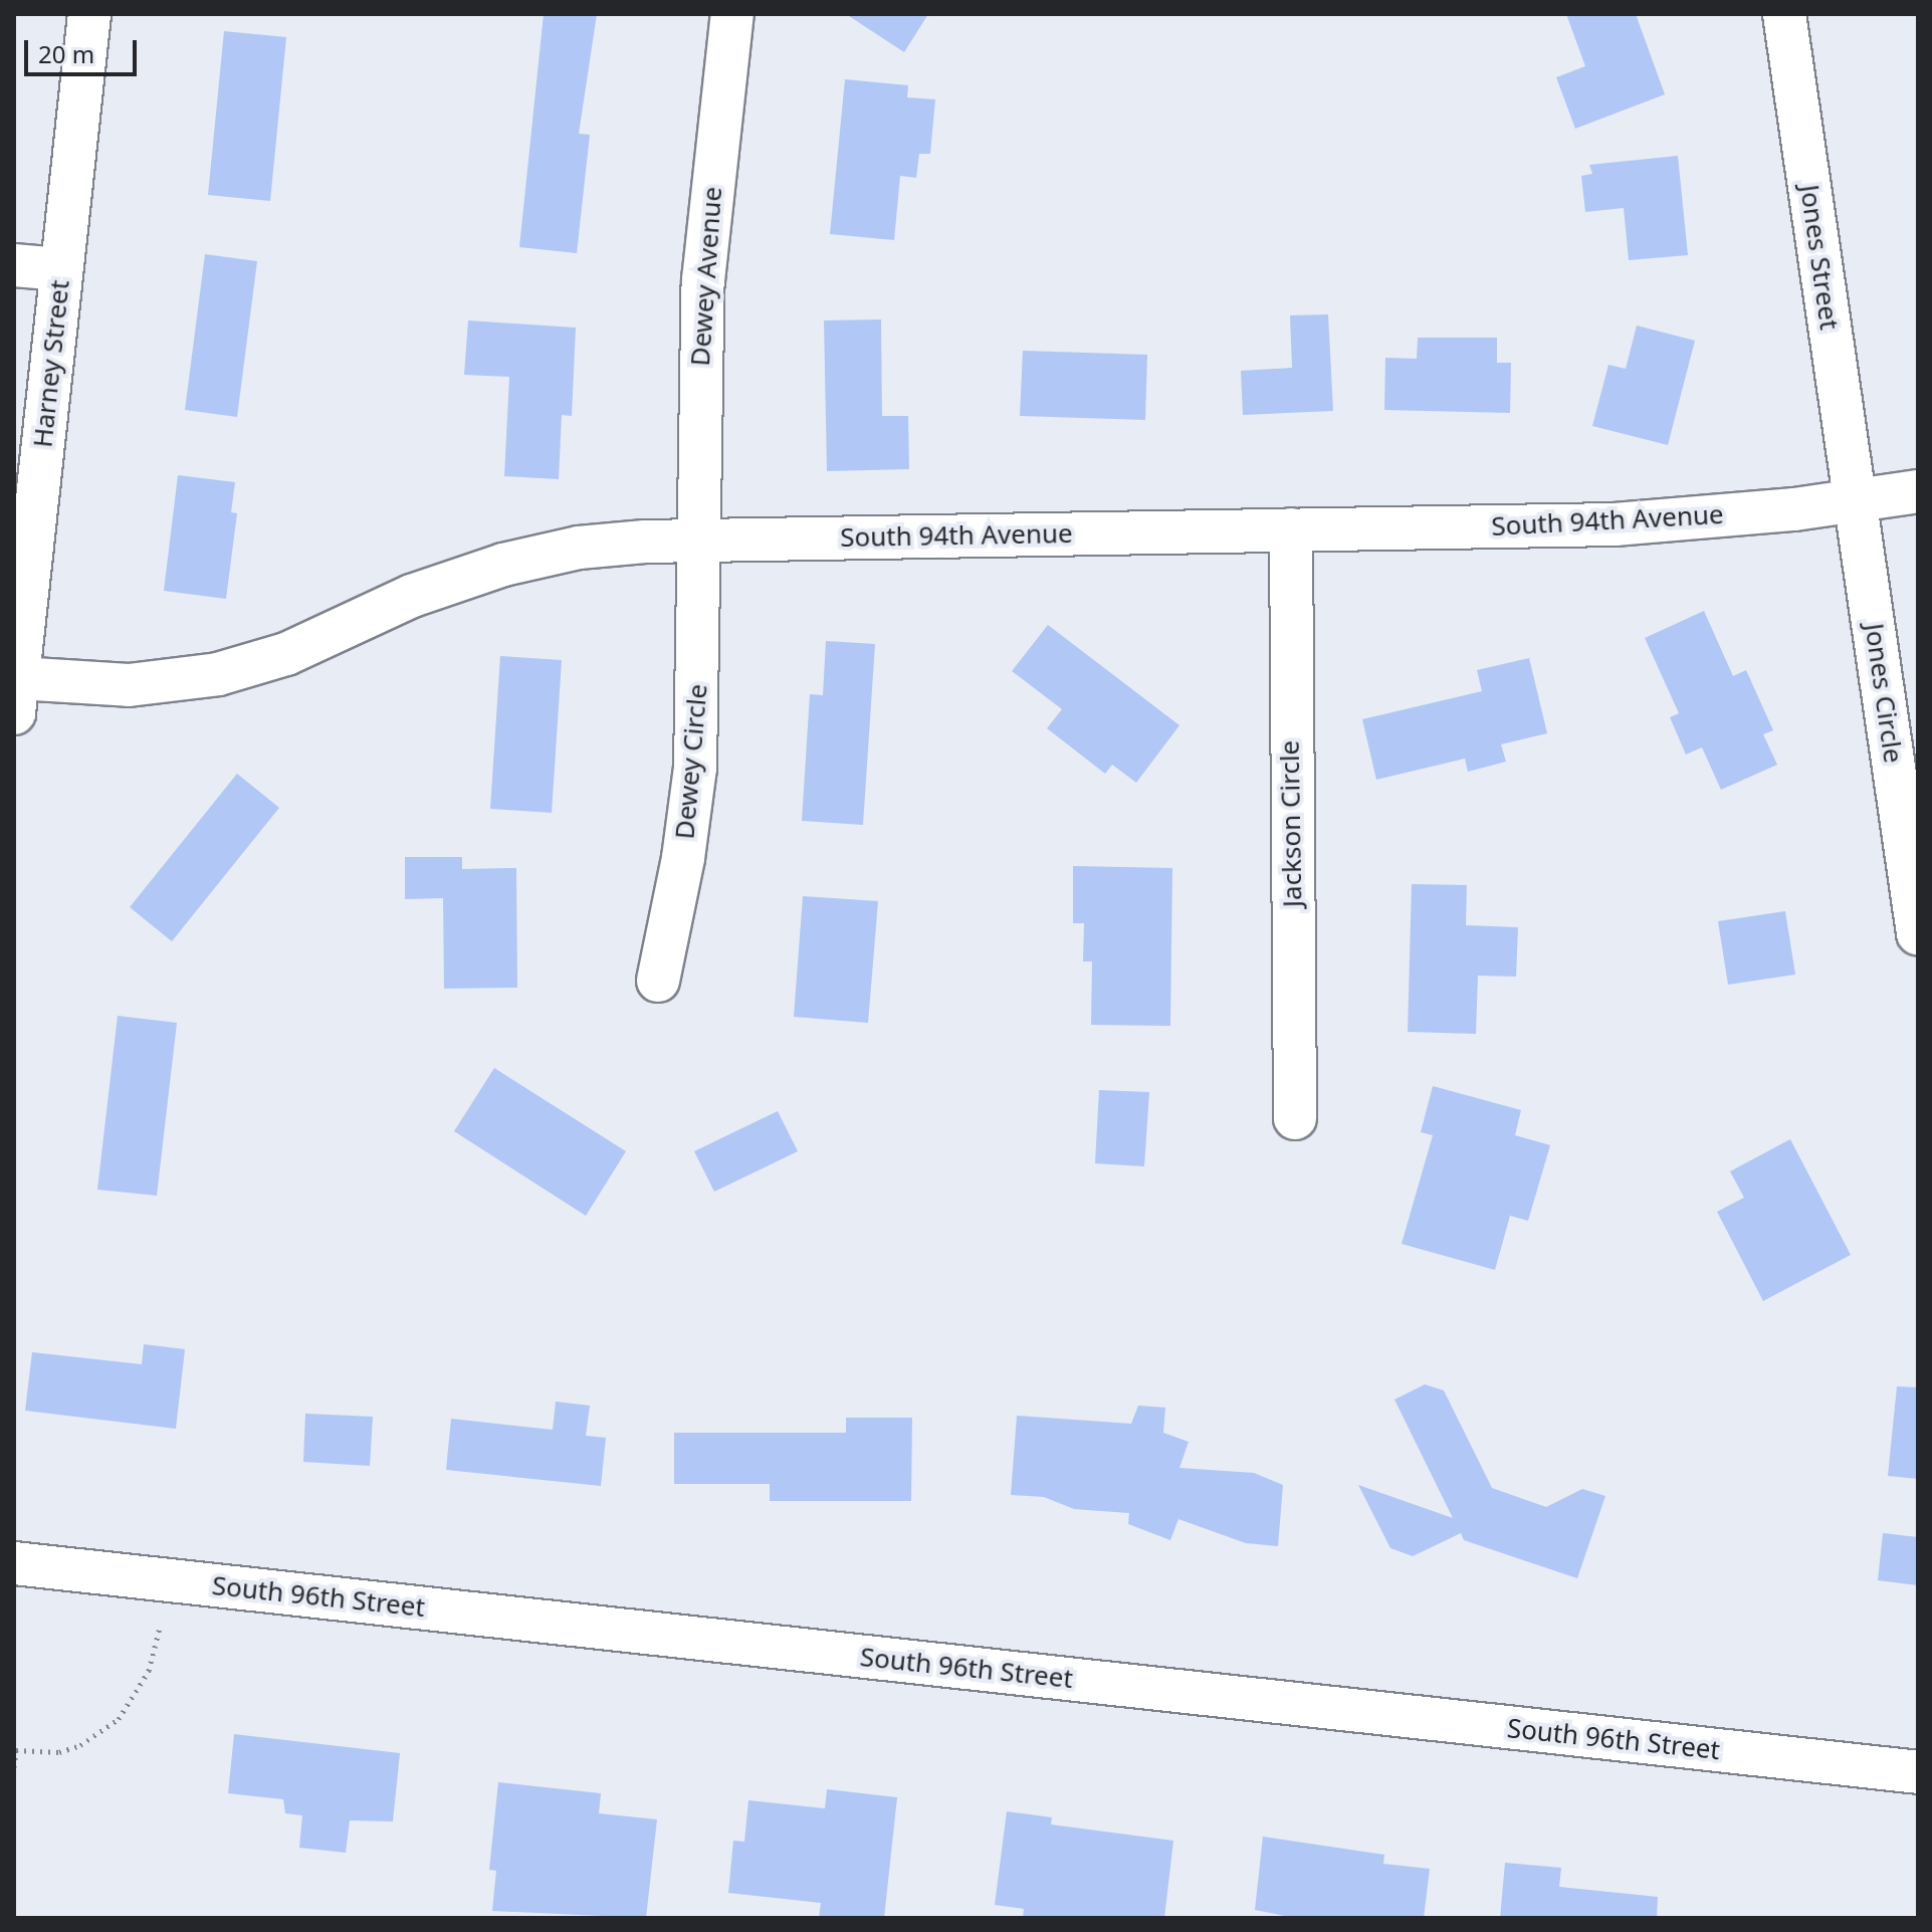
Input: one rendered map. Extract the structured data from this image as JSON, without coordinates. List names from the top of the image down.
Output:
{
  "streets": {
    "street": [
      "Jones Street",
      "Dewey Avenue",
      "Harney Street",
      "South 94th Avenue",
      "Jones Circle",
      "Dewey Circle",
      "Jackson Circle",
      "South 96th Street"
    ]
  },
  "crossings": [
    ["Jones Street", "South 94th Avenue"],
    ["Jones Street", "Jones Circle"],
    ["Dewey Avenue", "South 94th Avenue"],
    ["Dewey Avenue", "Dewey Circle"],
    ["Harney Street", "South 94th Avenue"],
    ["South 94th Avenue", "Jones Circle"],
    ["South 94th Avenue", "Dewey Circle"],
    ["South 94th Avenue", "Jackson Circle"]
  ],
  "scale_bar": "20 m"
}
